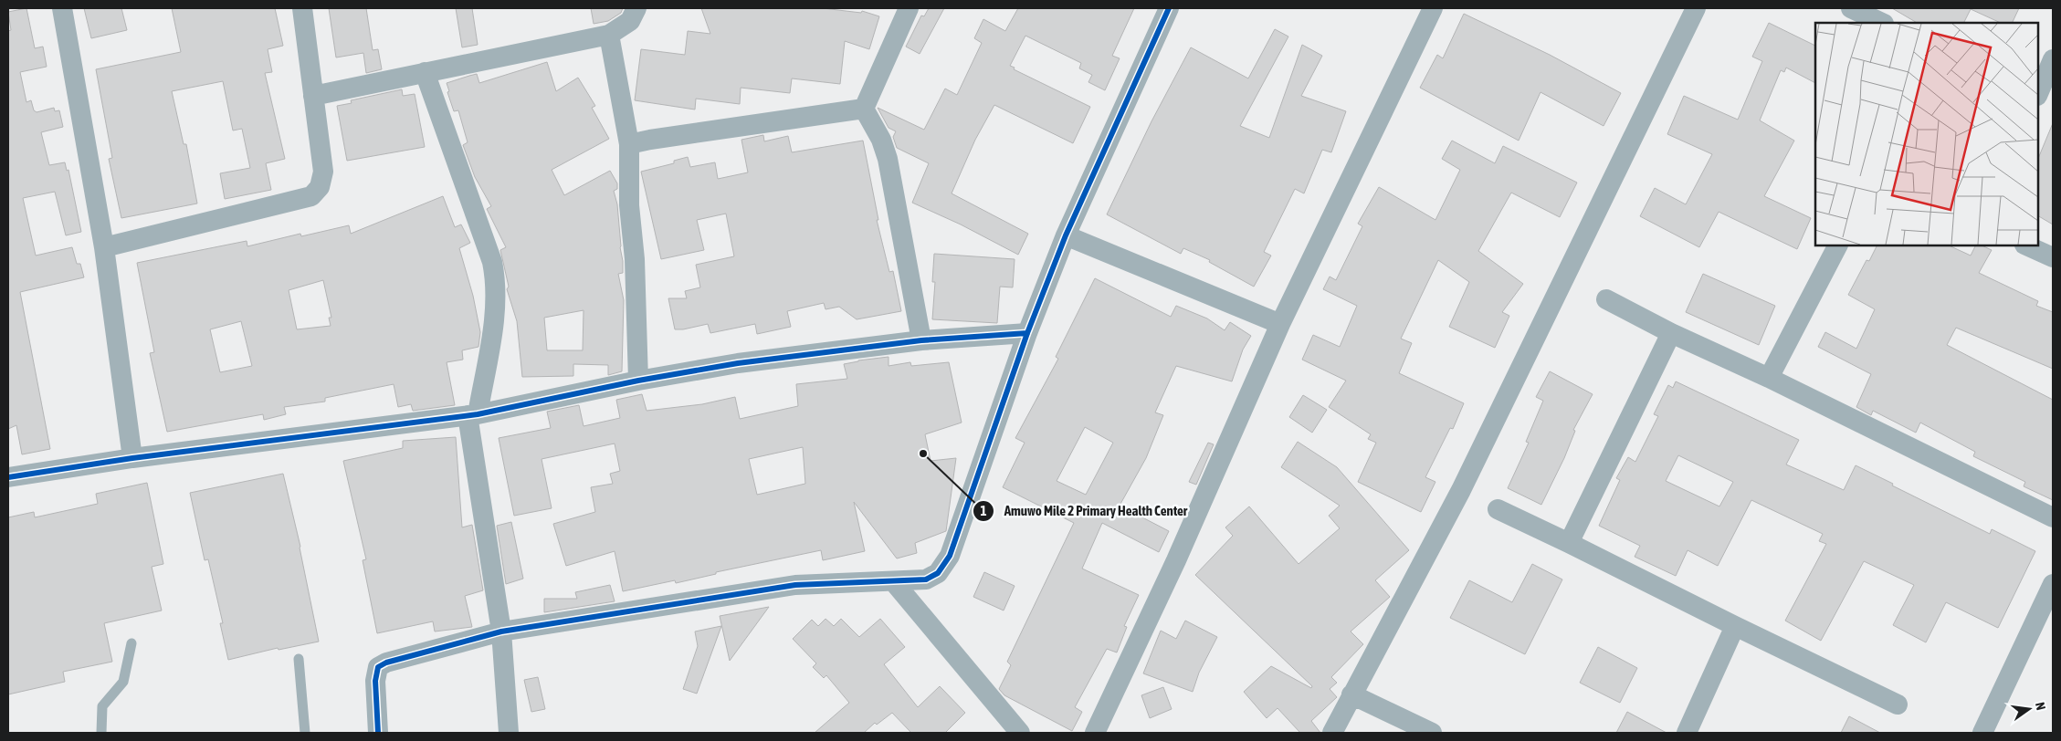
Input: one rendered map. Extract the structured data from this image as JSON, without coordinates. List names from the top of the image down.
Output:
{
  "places": ["Amuwo Mile 2 Primary Health Center"],
  "north": "right"
}
